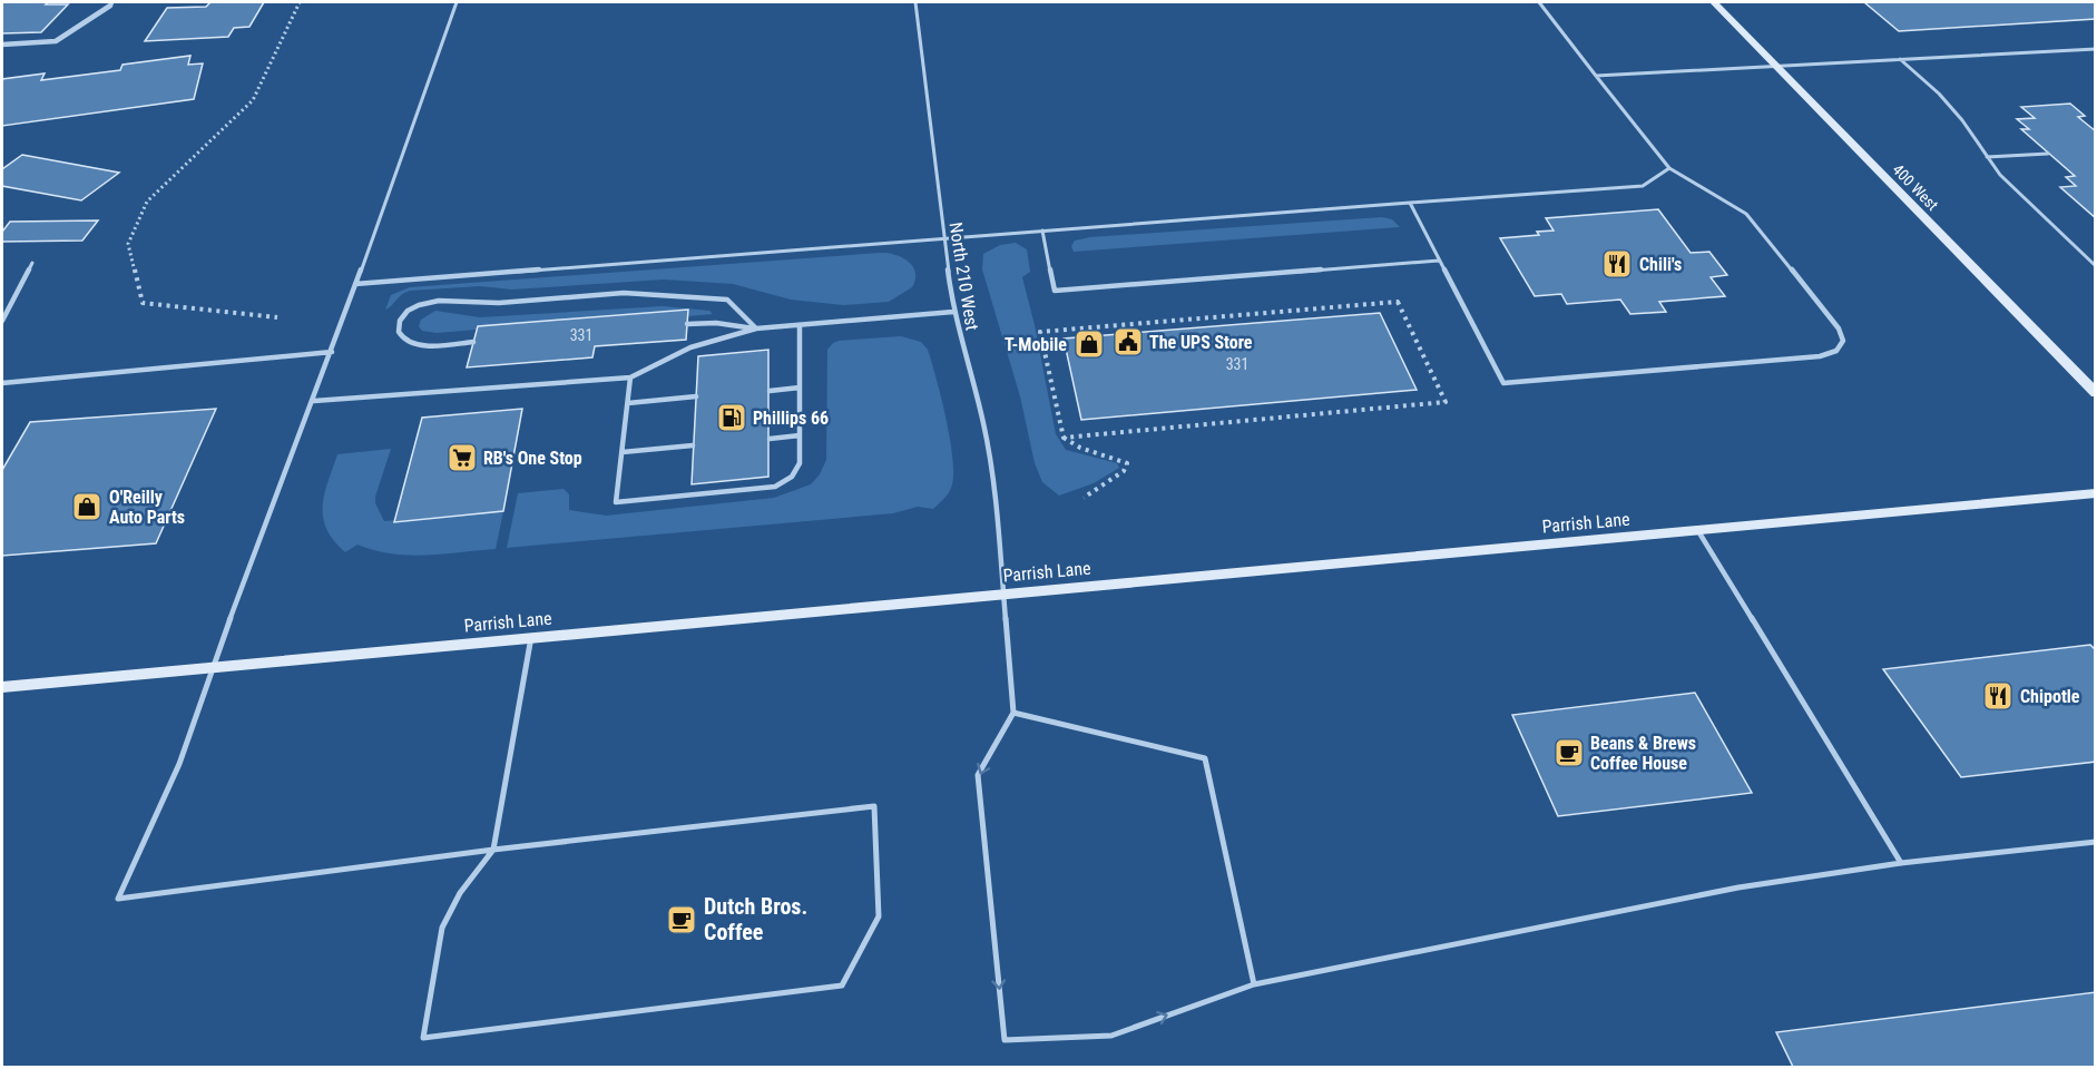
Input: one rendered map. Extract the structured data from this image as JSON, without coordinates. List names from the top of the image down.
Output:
{
  "streets": {
    "main road": ["400 West", "Parrish Lane"],
    "lane": ["North 210 West"]
  },
  "crossings": [
    ["North 210 West", "Parrish Lane"]
  ],
  "places": {
    "restaurant": ["Chili's", "Chipotle"],
    "public building": ["The UPS Store"],
    "shop": ["T-Mobile", "O'Reilly Auto Parts"],
    "fuel station": ["Phillips 66"],
    "supermarket": ["RB's One Stop"],
    "cafe": ["Beans & Brews Coffee House", "Dutch Bros. Coffee"]
  },
  "house_numbers": ["331", "331"]
}
